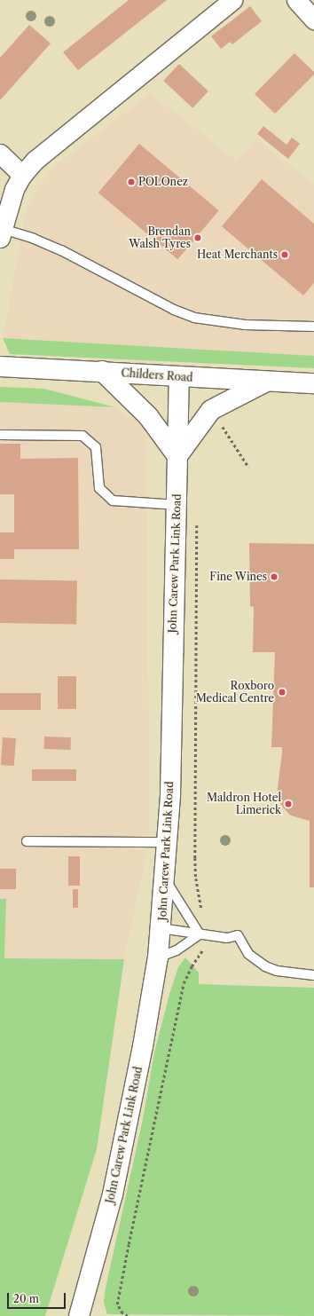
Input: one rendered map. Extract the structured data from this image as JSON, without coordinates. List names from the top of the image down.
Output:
{
  "streets": {
    "main road": ["Childers Road", "John Carew Park Link Road"]
  },
  "crossings": [
    ["Childers Road", "John Carew Park Link Road"]
  ],
  "places": [
    "POLOnez",
    "Brendan Walsh Tyres",
    "Heat Merchants",
    "Fine Wines",
    "Roxboro Medical Centre",
    "Maldron Hotel Limerick"
  ],
  "scale_bar": "20 m"
}
